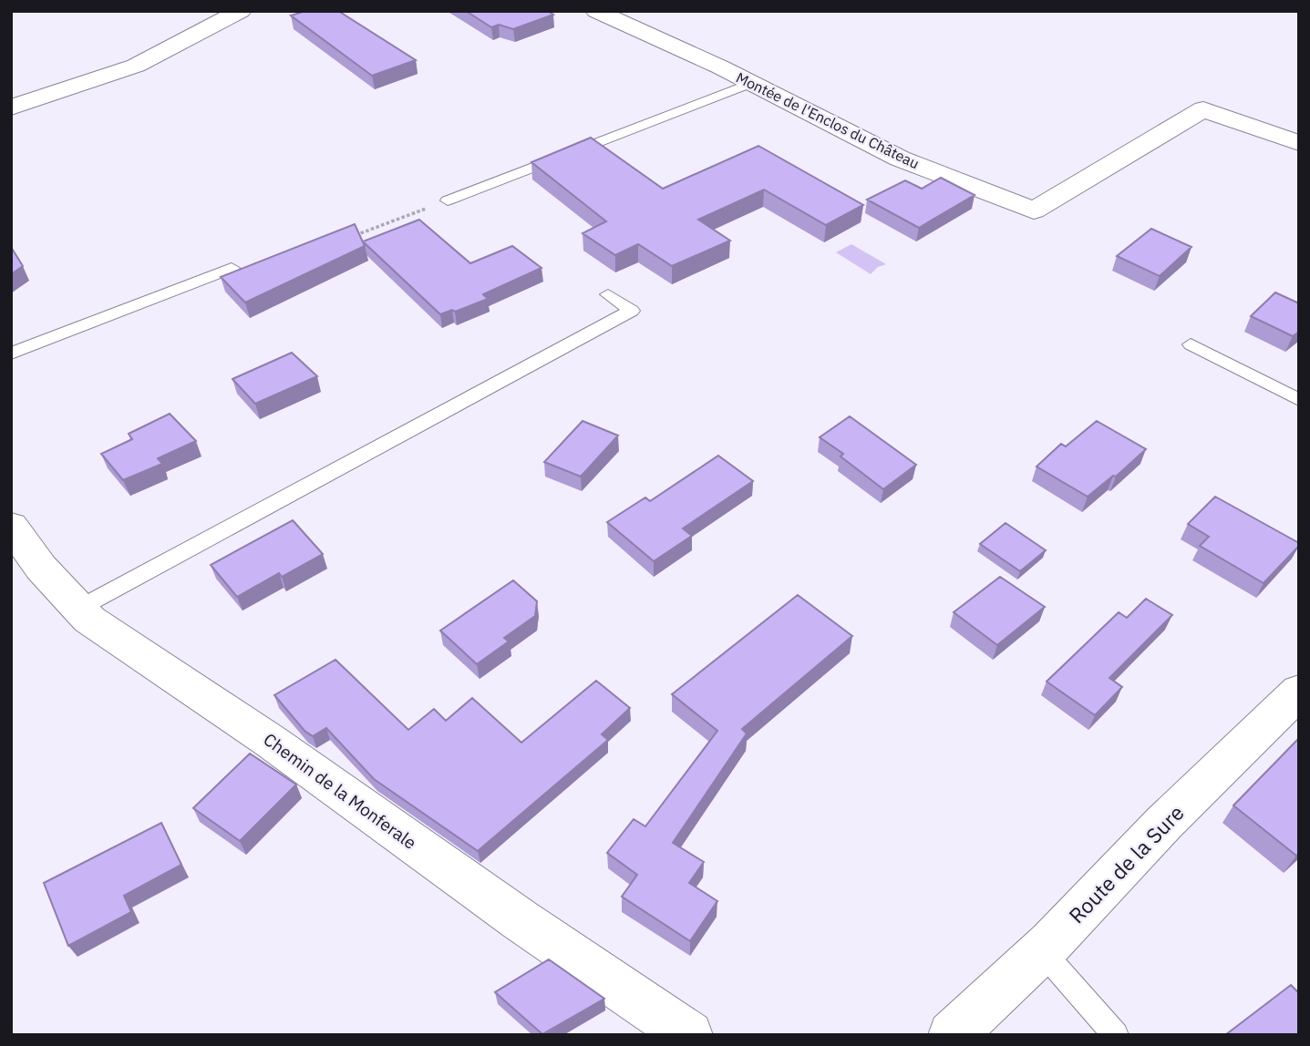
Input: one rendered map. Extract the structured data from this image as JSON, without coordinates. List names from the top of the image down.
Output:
{
  "streets": {
    "street": ["Montée de l'Enclos du Château", "Chemin de la Monferale", "Route de la Sure"]
  }
}
